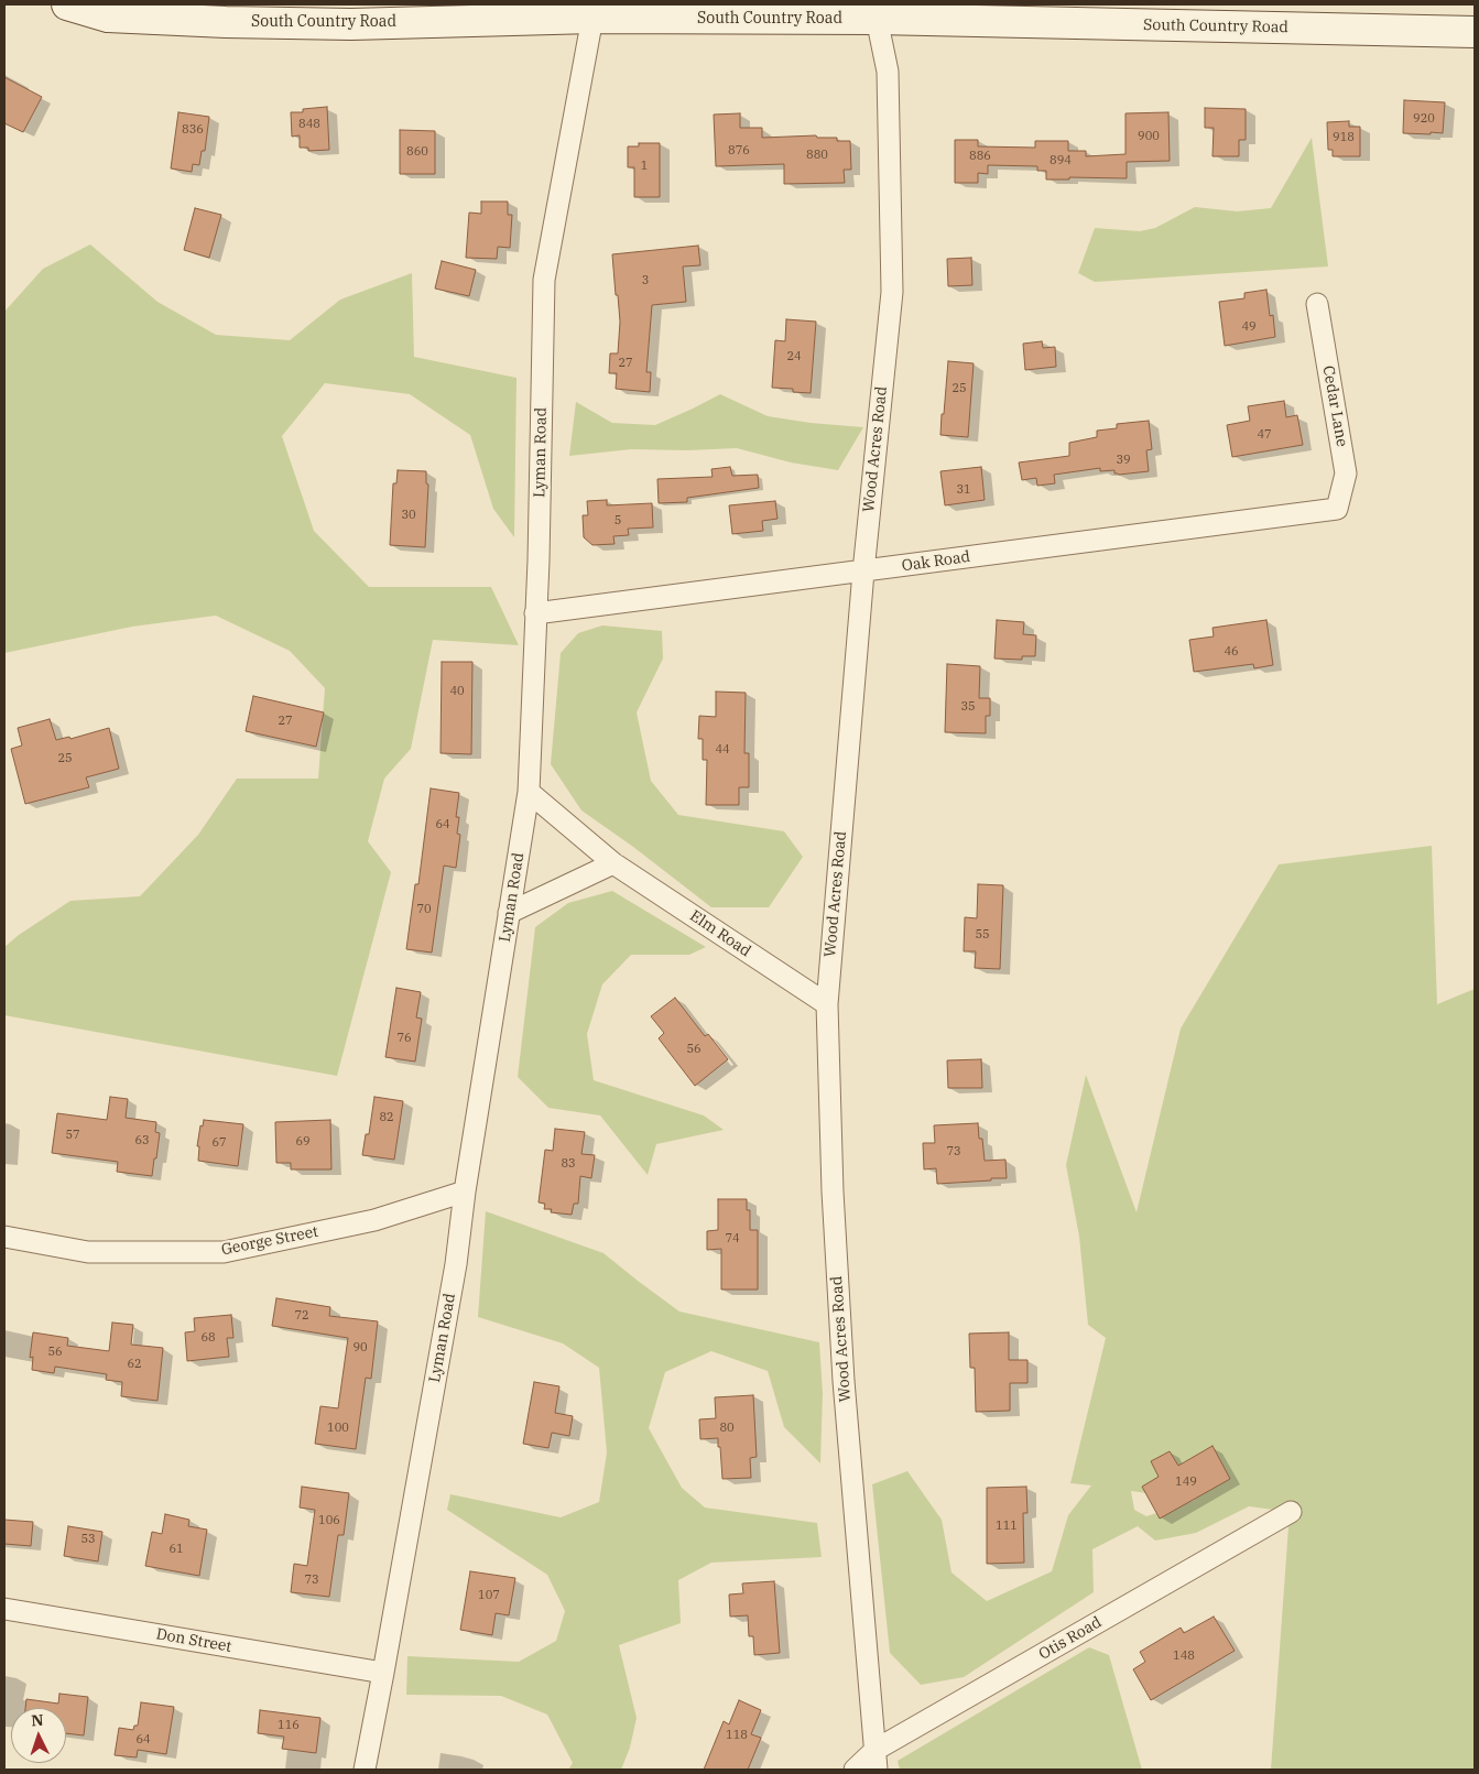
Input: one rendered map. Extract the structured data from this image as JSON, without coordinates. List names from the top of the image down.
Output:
{
  "streets": {
    "main road": ["South Country Road"],
    "street": [
      "Cedar Lane",
      "Wood Acres Road",
      "Lyman Road",
      "Oak Road",
      "Elm Road",
      "George Street",
      "Otis Road",
      "Don Street"
    ]
  },
  "crossings": [
    ["South Country Road", "Wood Acres Road"],
    ["South Country Road", "Lyman Road"],
    ["Cedar Lane", "Oak Road"],
    ["Wood Acres Road", "Oak Road"],
    ["Wood Acres Road", "Elm Road"],
    ["Wood Acres Road", "Otis Road"],
    ["Lyman Road", "Oak Road"],
    ["Lyman Road", "Elm Road"],
    ["Lyman Road", "George Street"],
    ["Lyman Road", "Don Street"]
  ],
  "house_numbers": [
    "920",
    "848",
    "836",
    "900",
    "918",
    "876",
    "860",
    "880",
    "886",
    "894",
    "1",
    "3",
    "49",
    "24",
    "27",
    "25",
    "47",
    "39",
    "31",
    "30",
    "5",
    "46",
    "40",
    "35",
    "27",
    "44",
    "25",
    "64",
    "70",
    "55",
    "76",
    "56",
    "82",
    "57",
    "63",
    "69",
    "67",
    "73",
    "83",
    "74",
    "72",
    "68",
    "90",
    "56",
    "62",
    "100",
    "80",
    "149",
    "106",
    "111",
    "53",
    "61",
    "73",
    "107",
    "148",
    "116",
    "118",
    "64"
  ],
  "north": "top"
}
